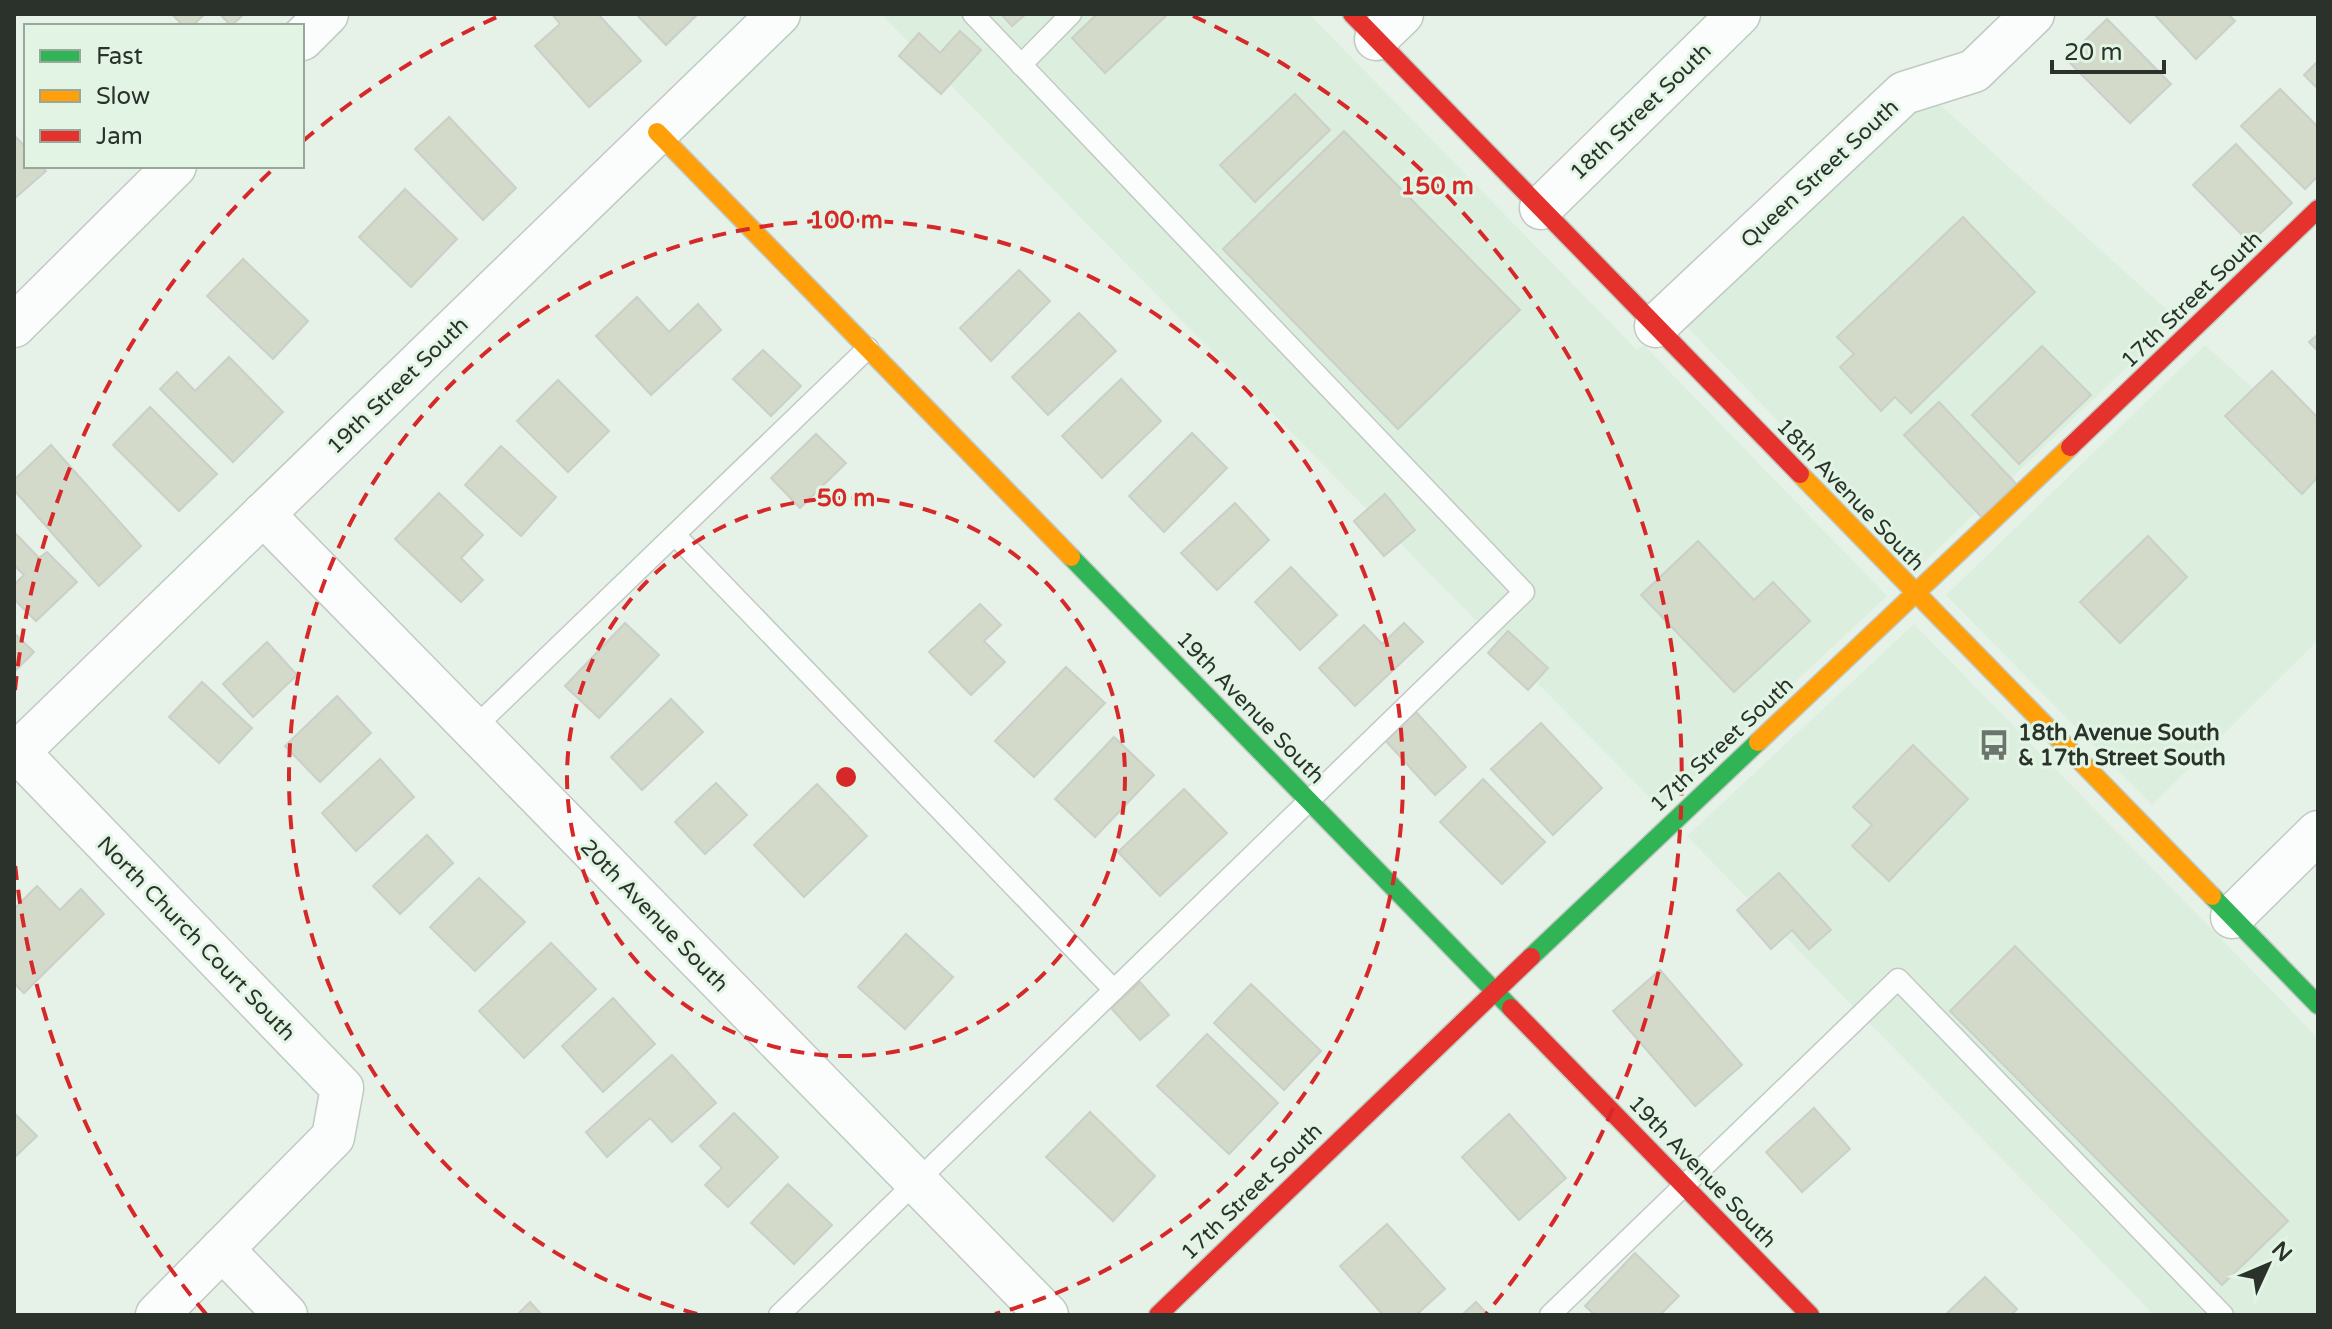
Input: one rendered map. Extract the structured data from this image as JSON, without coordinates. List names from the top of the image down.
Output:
{
  "streets": {
    "street": [
      "18th Street South",
      "Queen Street South",
      "17th Street South",
      "19th Street South",
      "18th Avenue South",
      "19th Avenue South",
      "20th Avenue South",
      "North Church Court South"
    ]
  },
  "crossings": [
    ["18th Street South", "18th Avenue South"],
    ["Queen Street South", "18th Avenue South"],
    ["17th Street South", "18th Avenue South"],
    ["17th Street South", "19th Avenue South"],
    ["19th Street South", "19th Avenue South"],
    ["19th Street South", "20th Avenue South"],
    ["19th Street South", "North Church Court South"]
  ],
  "places": {
    "bus stop": ["18th Avenue South & 17th Street South"]
  },
  "legend": ["Fast", "Slow", "Jam"],
  "scale_bar": "20 m",
  "north": "top right",
  "rings": ["150 m", "100 m", "50 m"]
}
